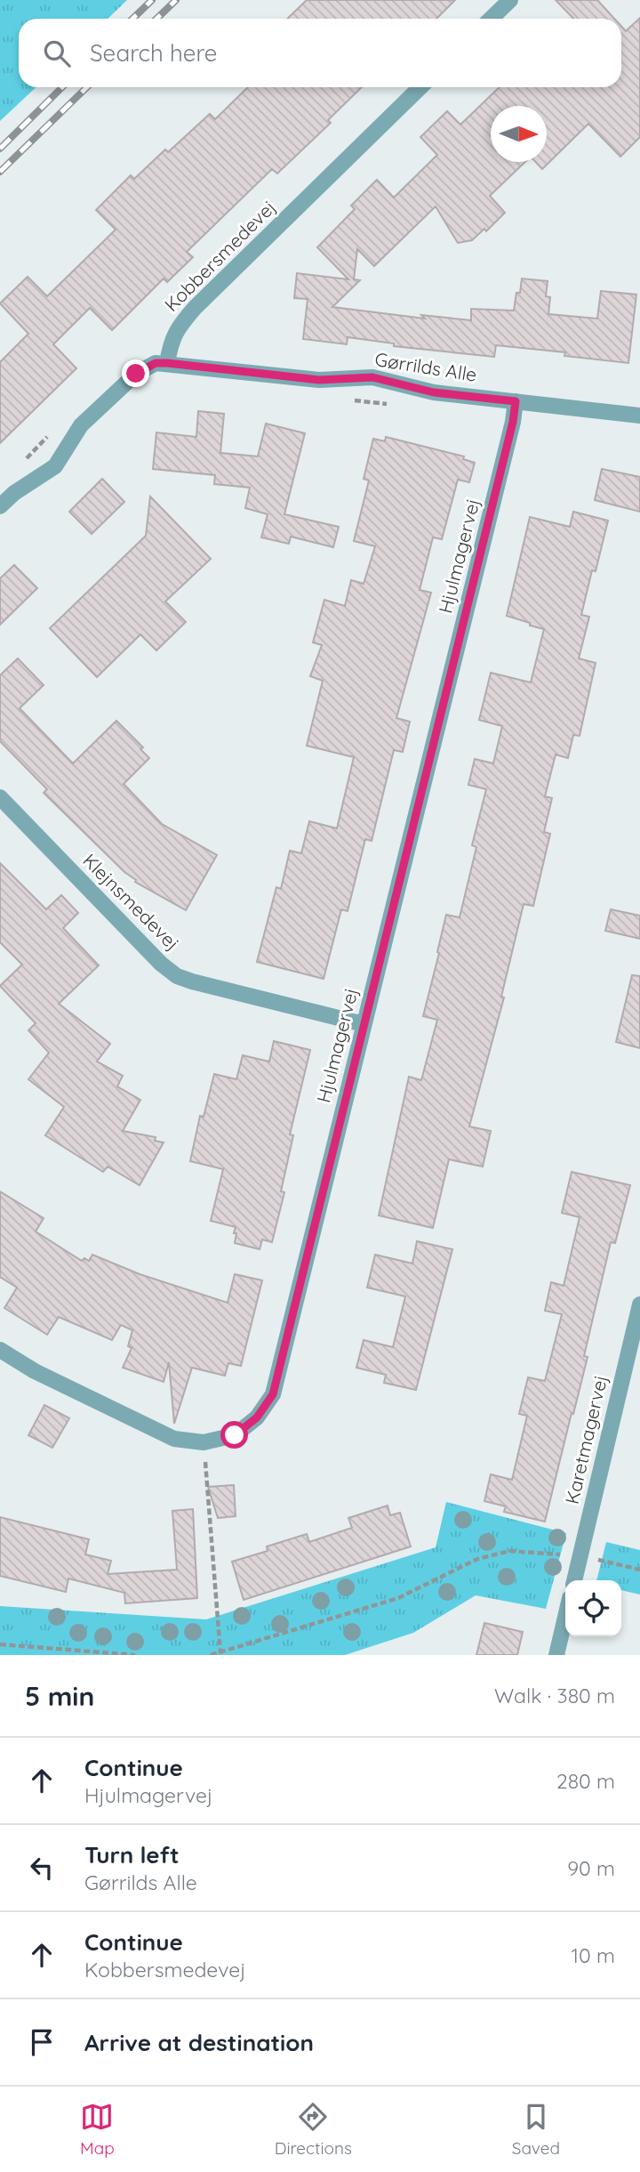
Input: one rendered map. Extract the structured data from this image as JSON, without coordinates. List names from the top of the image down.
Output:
{
  "streets": {
    "street": [
      "Kobbersmedevej",
      "Gørrilds Alle",
      "Hjulmagervej",
      "Klejnsmedevej",
      "Karetmagervej"
    ]
  },
  "crossings": [
    ["Kobbersmedevej", "Gørrilds Alle"],
    ["Gørrilds Alle", "Hjulmagervej"],
    ["Hjulmagervej", "Klejnsmedevej"]
  ],
  "north": "right",
  "page": {
    "search": "Search here",
    "heading": ["5 min", "Walk · 380 m"],
    "list": [
      ["Continue", "Hjulmagervej", "280 m"],
      ["Turn left", "Gørrilds Alle", "90 m"],
      ["Continue", "Kobbersmedevej", "10 m"],
      "Arrive at destination"
    ],
    "nav": ["Map", "Directions", "Saved"]
  }
}
